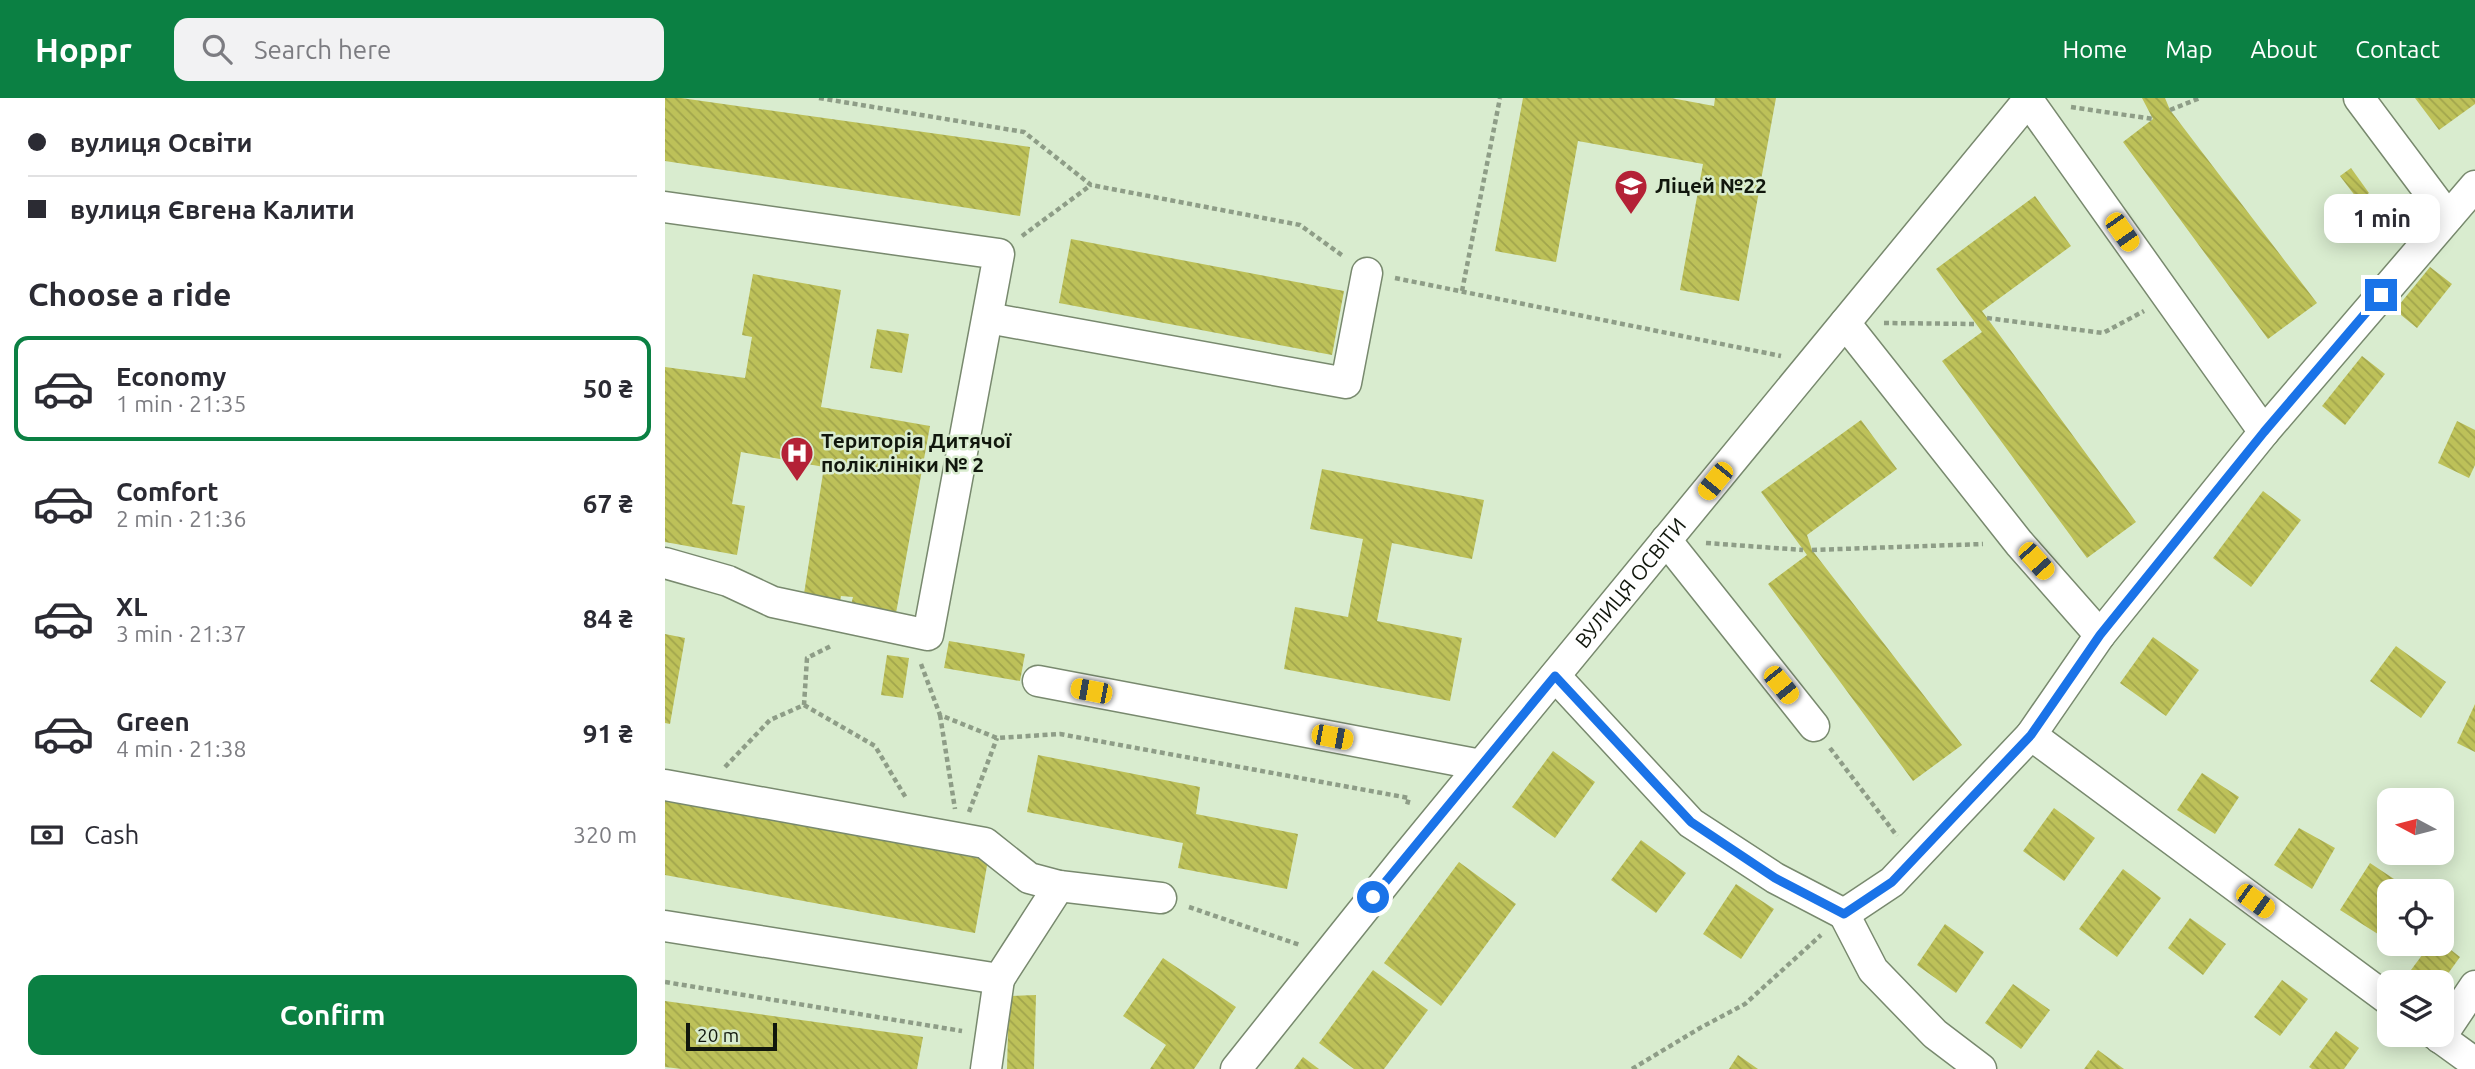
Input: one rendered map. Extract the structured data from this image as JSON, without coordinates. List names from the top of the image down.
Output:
{
  "streets": {
    "street": ["ВУЛИЦЯ ОСВІТИ"]
  },
  "places": {
    "school or university": ["Ліцей №22"],
    "hospital": ["Територія Дитячої поліклініки № 2"]
  },
  "scale_bar": "20 m",
  "north": "left",
  "page": {
    "header": "Hoppr",
    "search": "Search here",
    "nav": [
      "Home",
      "Map",
      "About",
      "Contact"
    ],
    "banner": ["вулиця Освіти", "вулиця Євгена Калити"],
    "bubble": "1 min",
    "heading": "Choose a ride",
    "list": [
      {
        "name": "Economy",
        "note": "1 min · 21:35",
        "value": "50 ₴"
      },
      {
        "name": "Comfort",
        "note": "2 min · 21:36",
        "value": "67 ₴"
      },
      {
        "name": "XL",
        "note": "3 min · 21:37",
        "value": "84 ₴"
      },
      {
        "name": "Green",
        "note": "4 min · 21:38",
        "value": "91 ₴"
      }
    ],
    "pay": ["Cash", "320 m"],
    "buttons": "Confirm",
    "scale": "20 m"
  }
}
